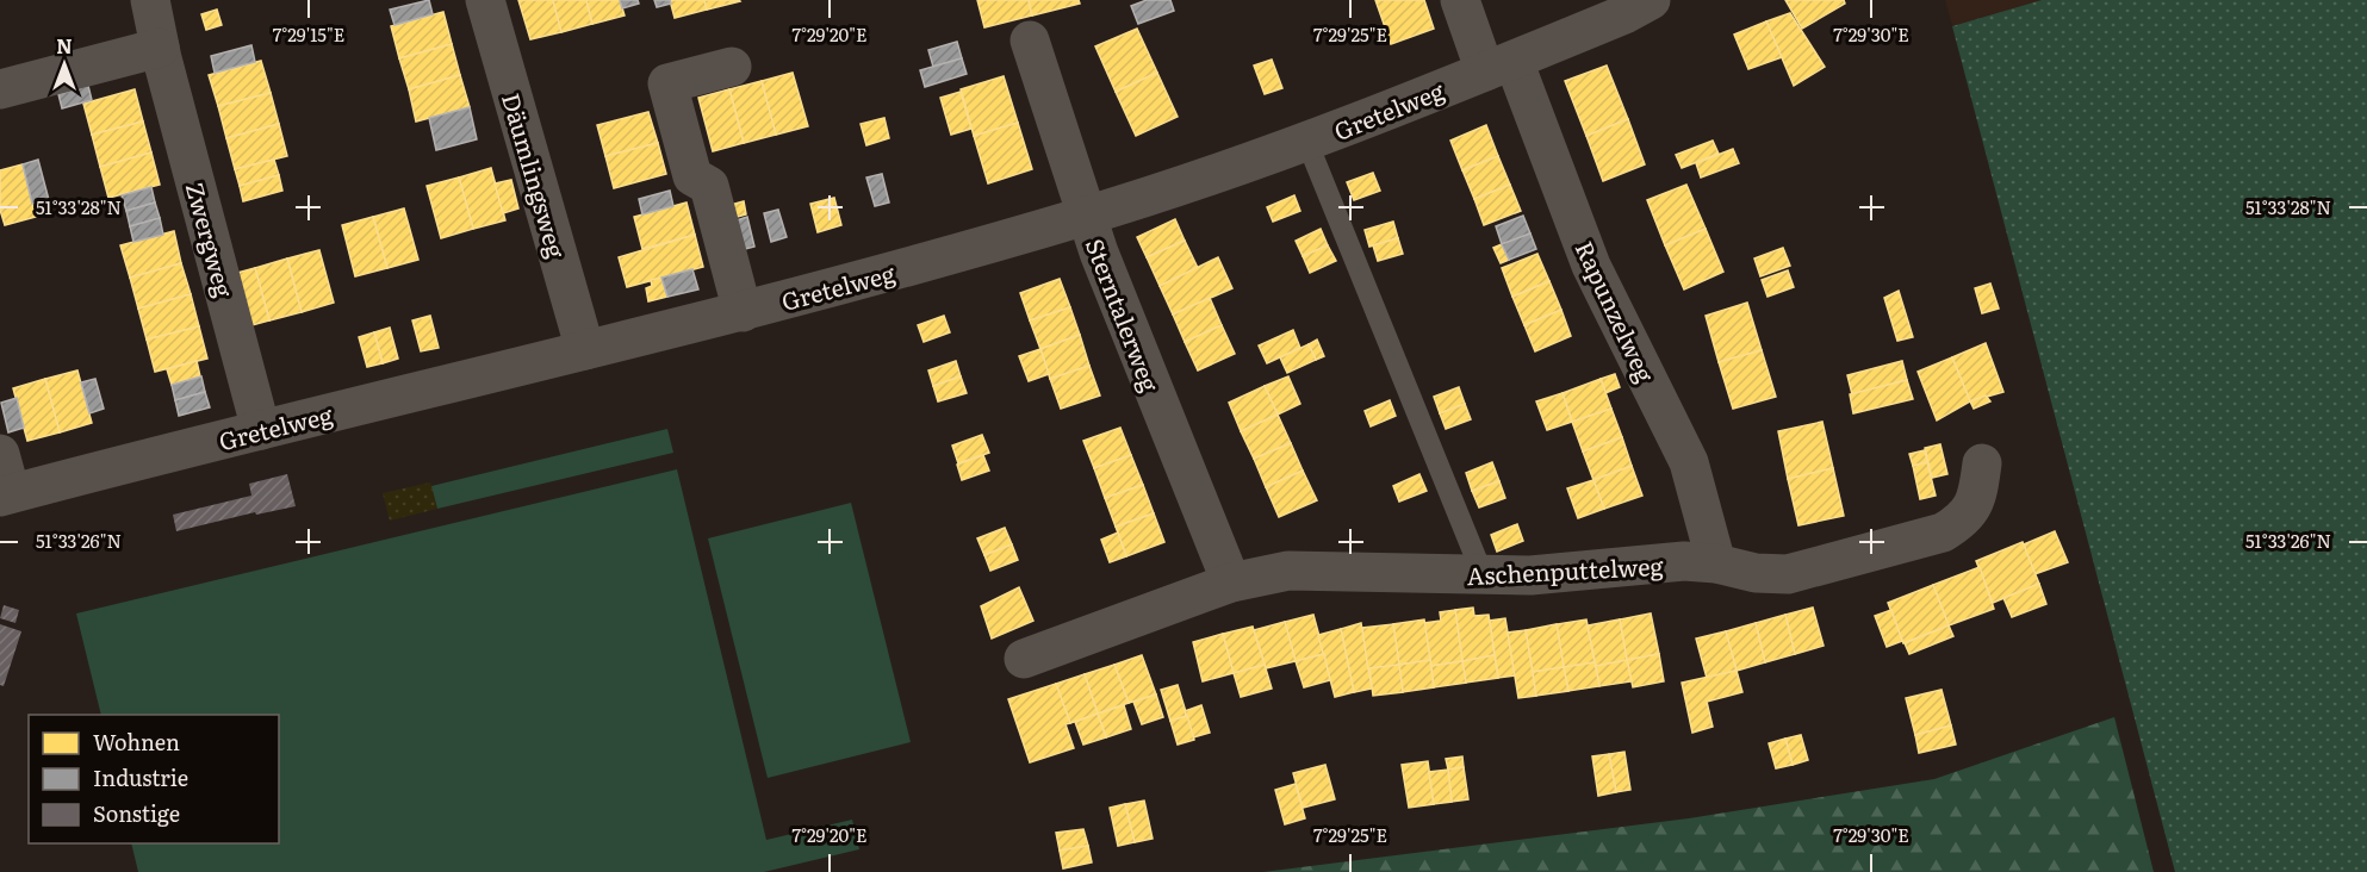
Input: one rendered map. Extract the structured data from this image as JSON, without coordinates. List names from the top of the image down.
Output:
{
  "streets": {
    "street": [
      "Gretelweg",
      "Däumlingsweg",
      "Zwergweg",
      "Rapunzelweg",
      "Sterntalerweg",
      "Aschenputtelweg"
    ]
  },
  "crossings": [
    ["Gretelweg", "Däumlingsweg"],
    ["Gretelweg", "Zwergweg"],
    ["Gretelweg", "Rapunzelweg"],
    ["Gretelweg", "Sterntalerweg"],
    ["Rapunzelweg", "Aschenputtelweg"],
    ["Sterntalerweg", "Aschenputtelweg"]
  ],
  "legend": ["Wohnen", "Industrie", "Sonstige"],
  "north": "top",
  "coordinates": [
    "7°29'15\"E",
    "7°29'20\"E",
    "7°29'25\"E",
    "7°29'30\"E",
    "51°33'28\"N",
    "51°33'26\"N"
  ]
}
